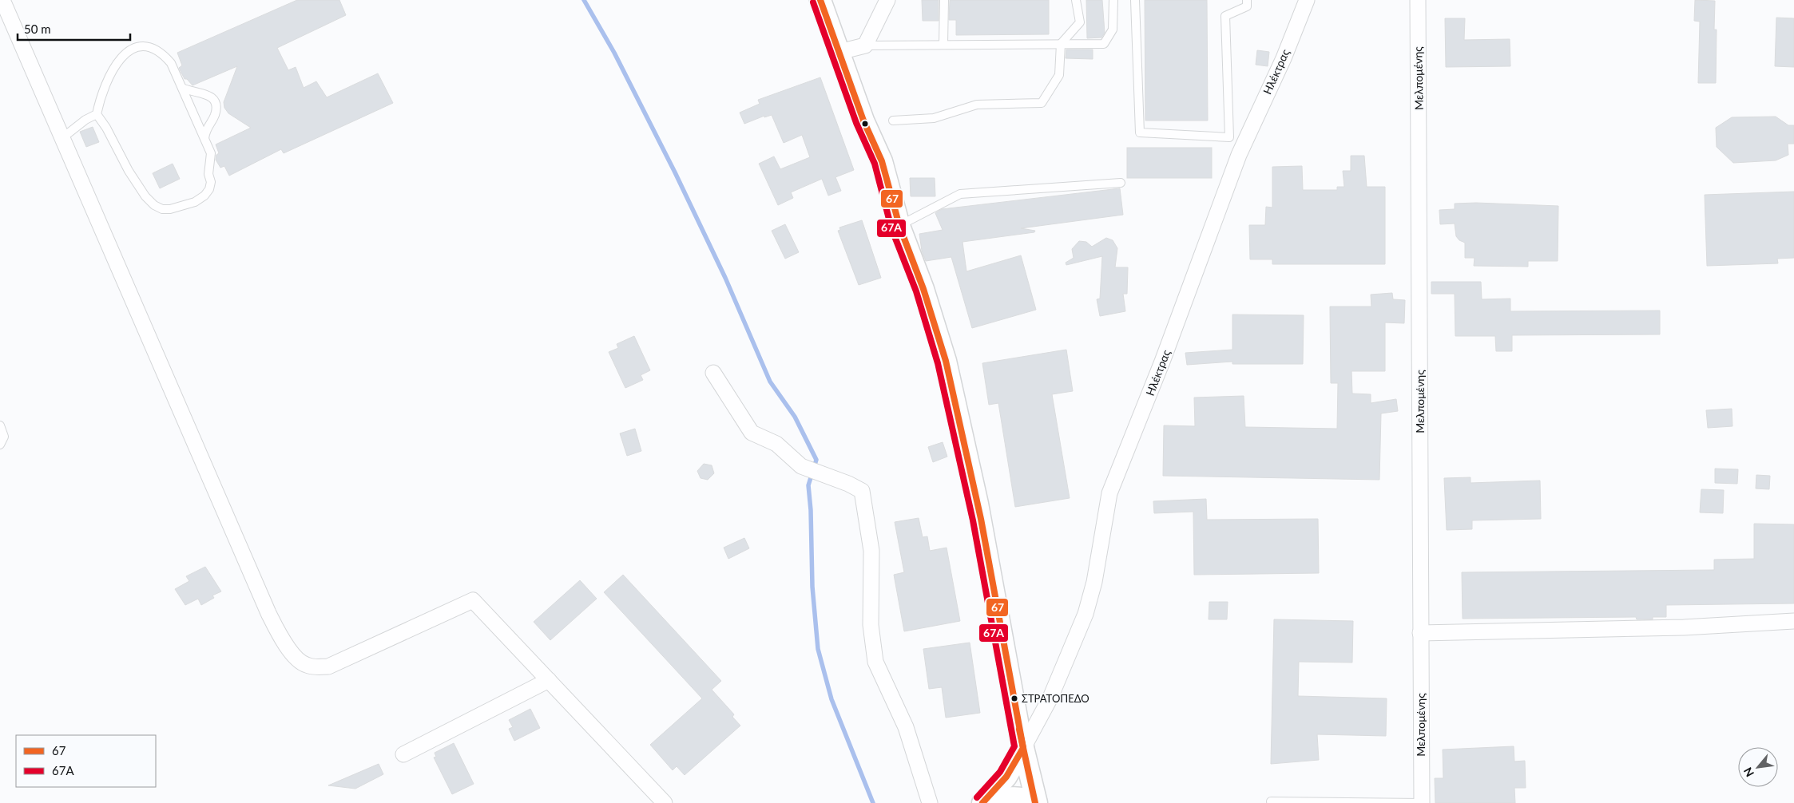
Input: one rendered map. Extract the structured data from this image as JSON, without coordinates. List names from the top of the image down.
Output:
{
  "streets": {
    "street": ["Ηλέκτρας", "Μελπομένης"]
  },
  "places": ["ΣΤΡΑΤΟΠΕΔΟ"],
  "lines": ["transit line 67", "transit line 67Α"],
  "legend": ["67", "67Α"],
  "scale_bar": "50 m",
  "north": "bottom left"
}
